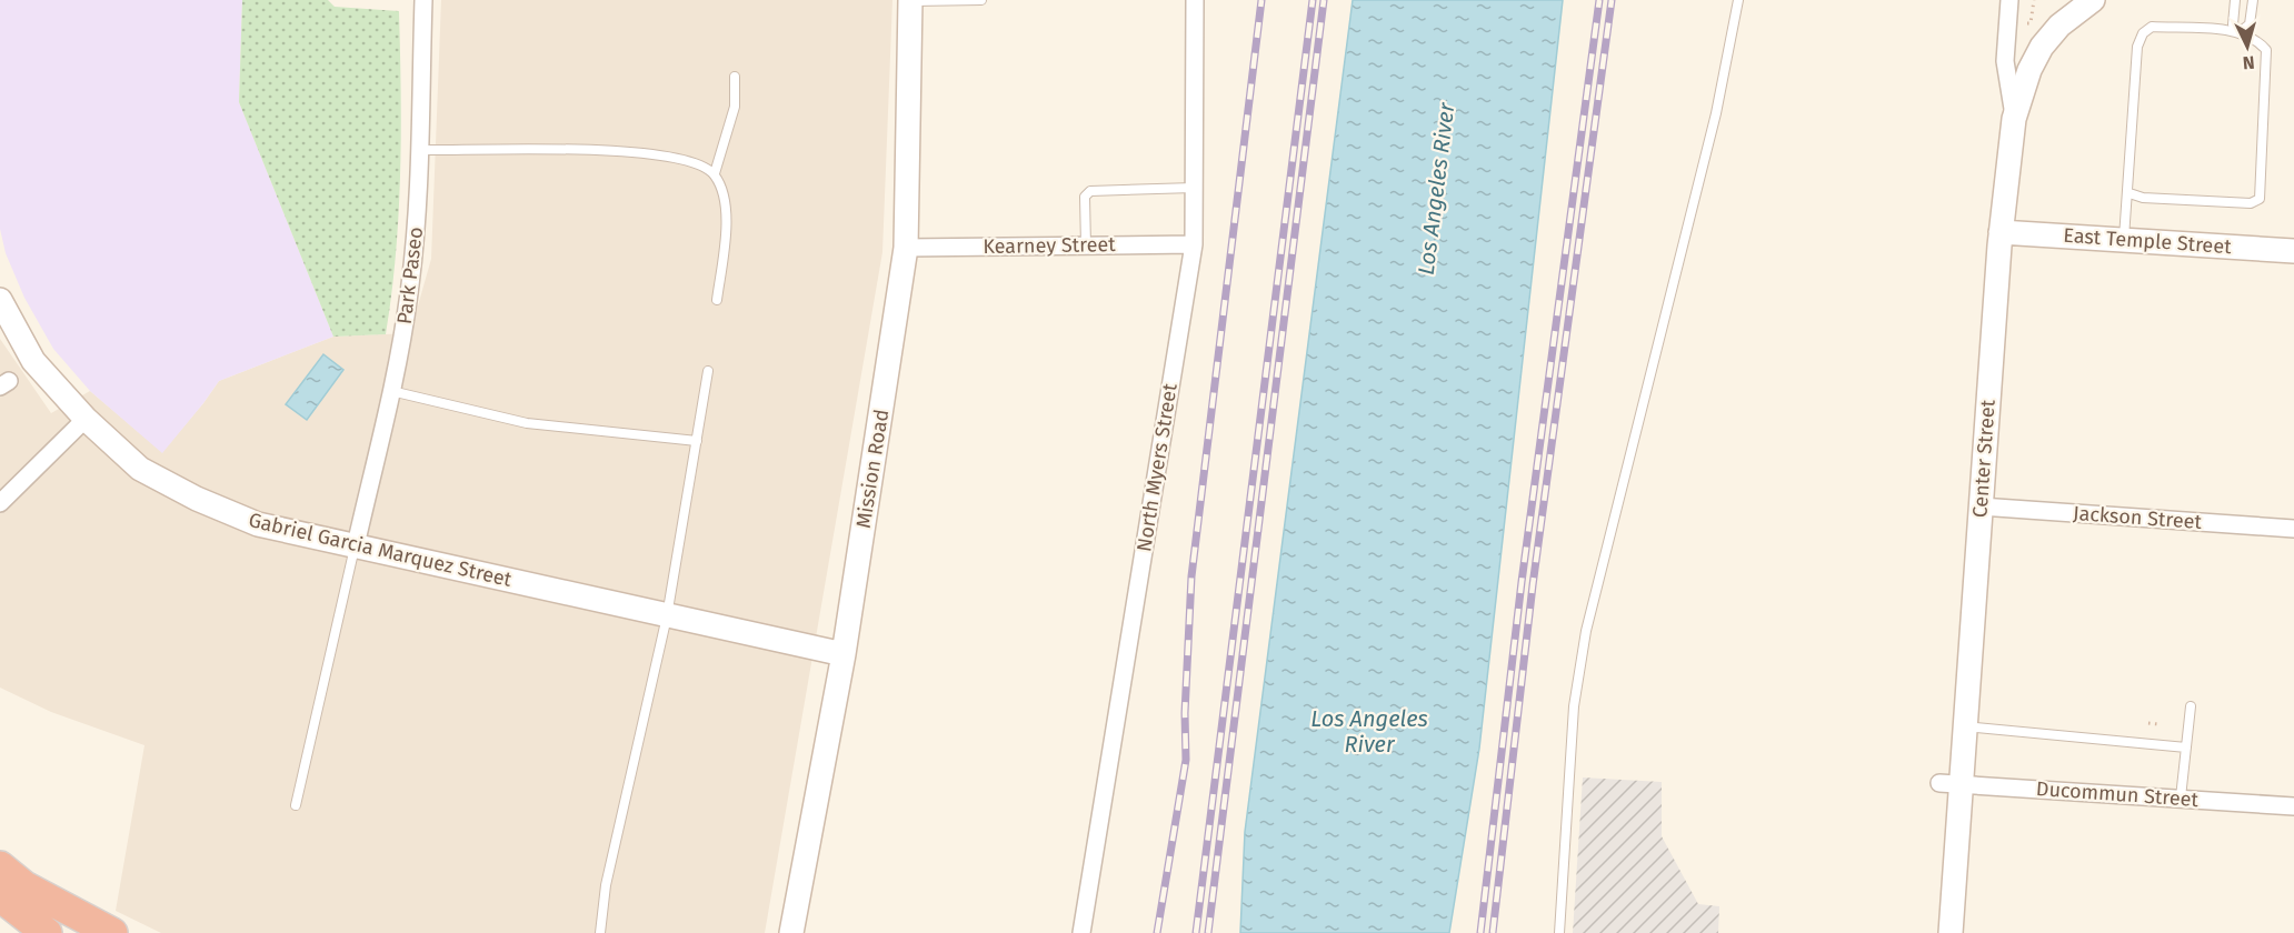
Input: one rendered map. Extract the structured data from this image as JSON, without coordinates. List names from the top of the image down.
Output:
{
  "streets": {
    "street": [
      "East Temple Street",
      "Kearney Street",
      "Park Paseo",
      "Center Street",
      "North Myers Street",
      "Mission Road",
      "Jackson Street",
      "Gabriel Garcia Marquez Street",
      "Ducommun Street"
    ]
  },
  "crossings": [
    ["East Temple Street", "Center Street"],
    ["Kearney Street", "North Myers Street"],
    ["Kearney Street", "Mission Road"],
    ["Park Paseo", "Gabriel Garcia Marquez Street"],
    ["Center Street", "Jackson Street"],
    ["Center Street", "Ducommun Street"],
    ["Mission Road", "Gabriel Garcia Marquez Street"]
  ],
  "water": ["Los Angeles River"],
  "north": "bottom"
}
